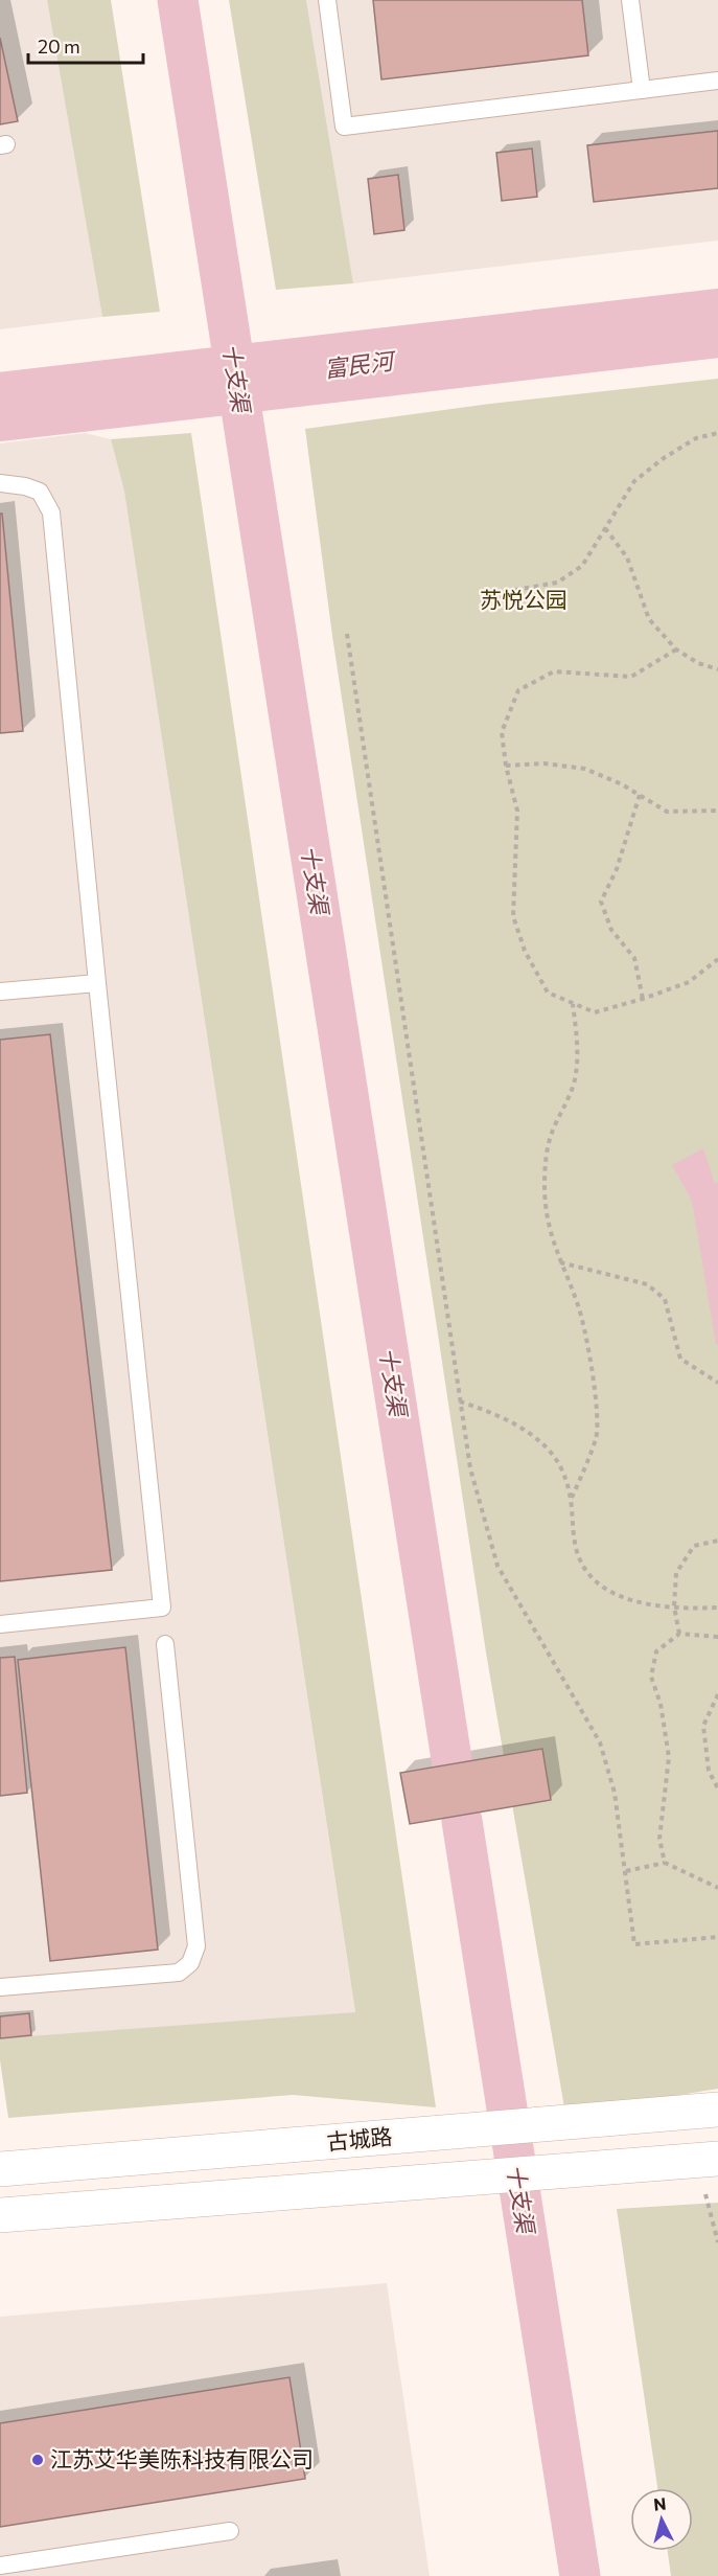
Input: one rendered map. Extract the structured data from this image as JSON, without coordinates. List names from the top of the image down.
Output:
{
  "streets": {
    "main road": ["古城路"]
  },
  "water": ["富民河", "十支渠"],
  "parks": ["苏悦公园"],
  "places": ["江苏艾华美陈科技有限公司"],
  "scale_bar": "20 m",
  "north": "top"
}
